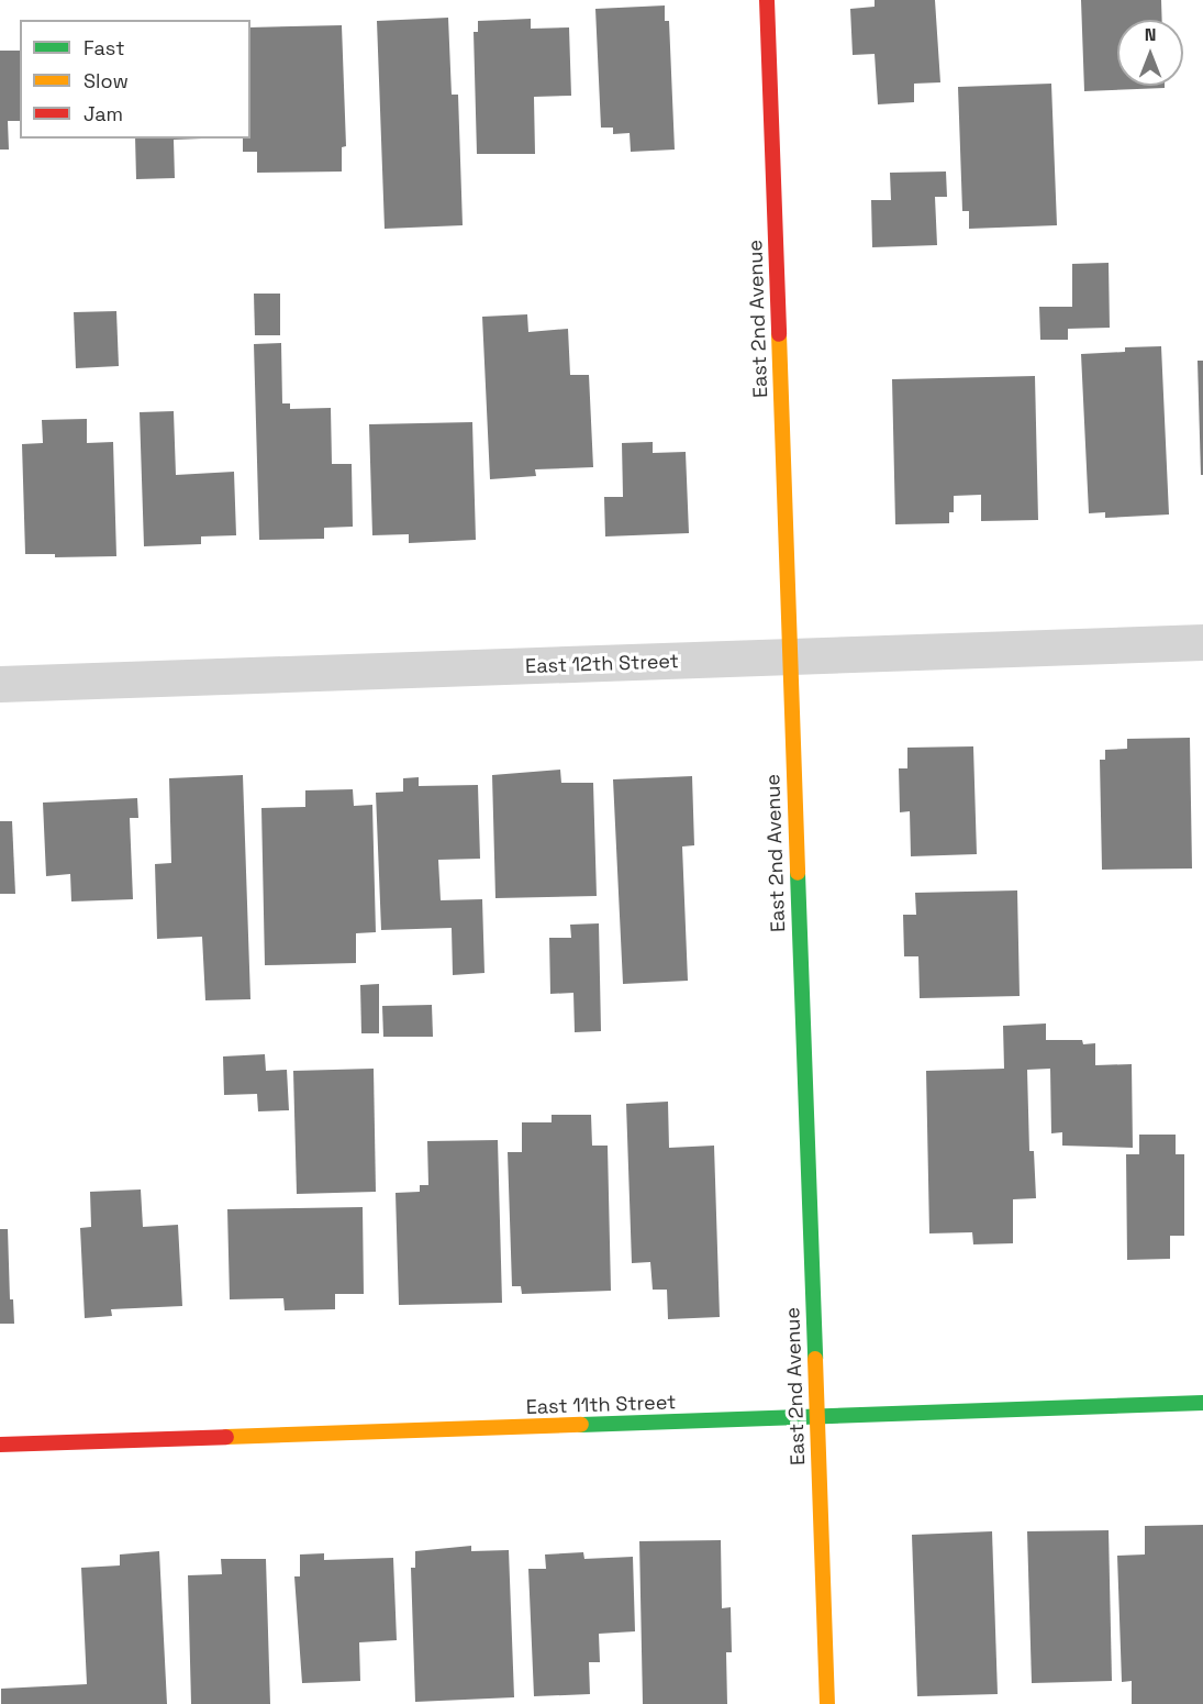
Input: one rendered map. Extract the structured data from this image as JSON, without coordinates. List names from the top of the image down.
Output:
{
  "streets": {
    "street": ["East 2nd Avenue", "East 12th Street", "East 11th Street"]
  },
  "crossings": [
    ["East 2nd Avenue", "East 12th Street"],
    ["East 2nd Avenue", "East 11th Street"]
  ],
  "legend": ["Fast", "Slow", "Jam"],
  "north": "top"
}
